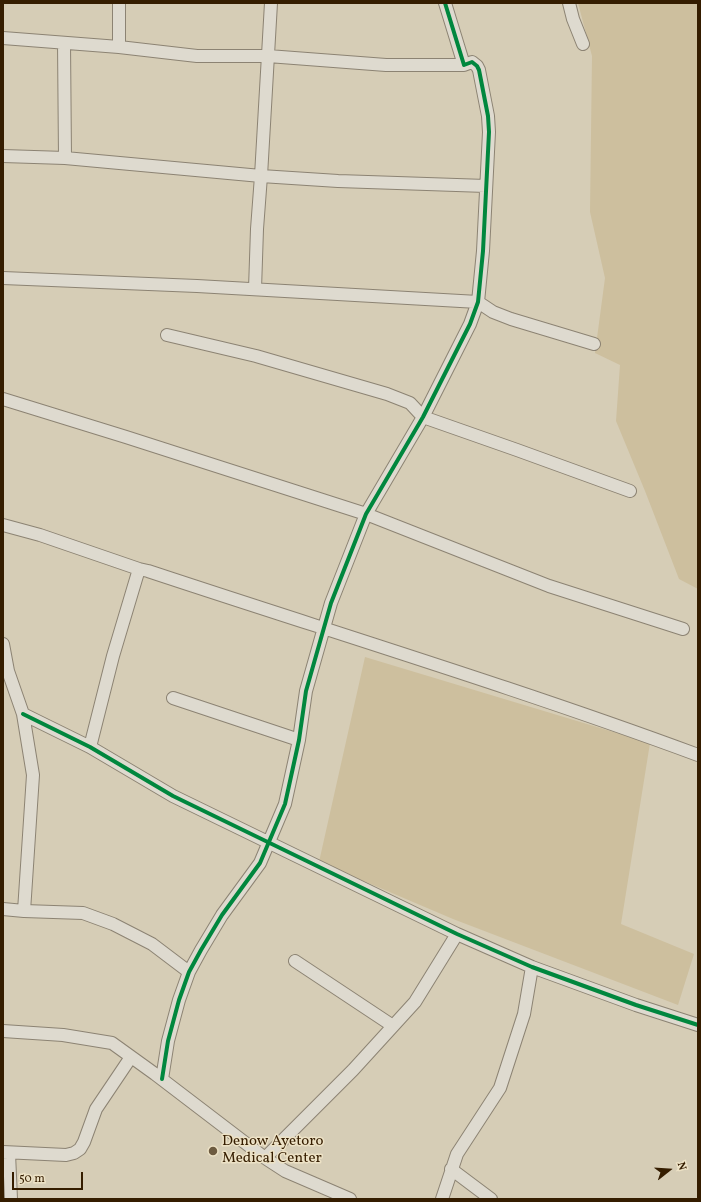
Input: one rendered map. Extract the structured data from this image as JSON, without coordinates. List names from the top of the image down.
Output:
{
  "places": ["Denow Ayetoro Medical Center"],
  "scale_bar": "50 m",
  "north": "right"
}
